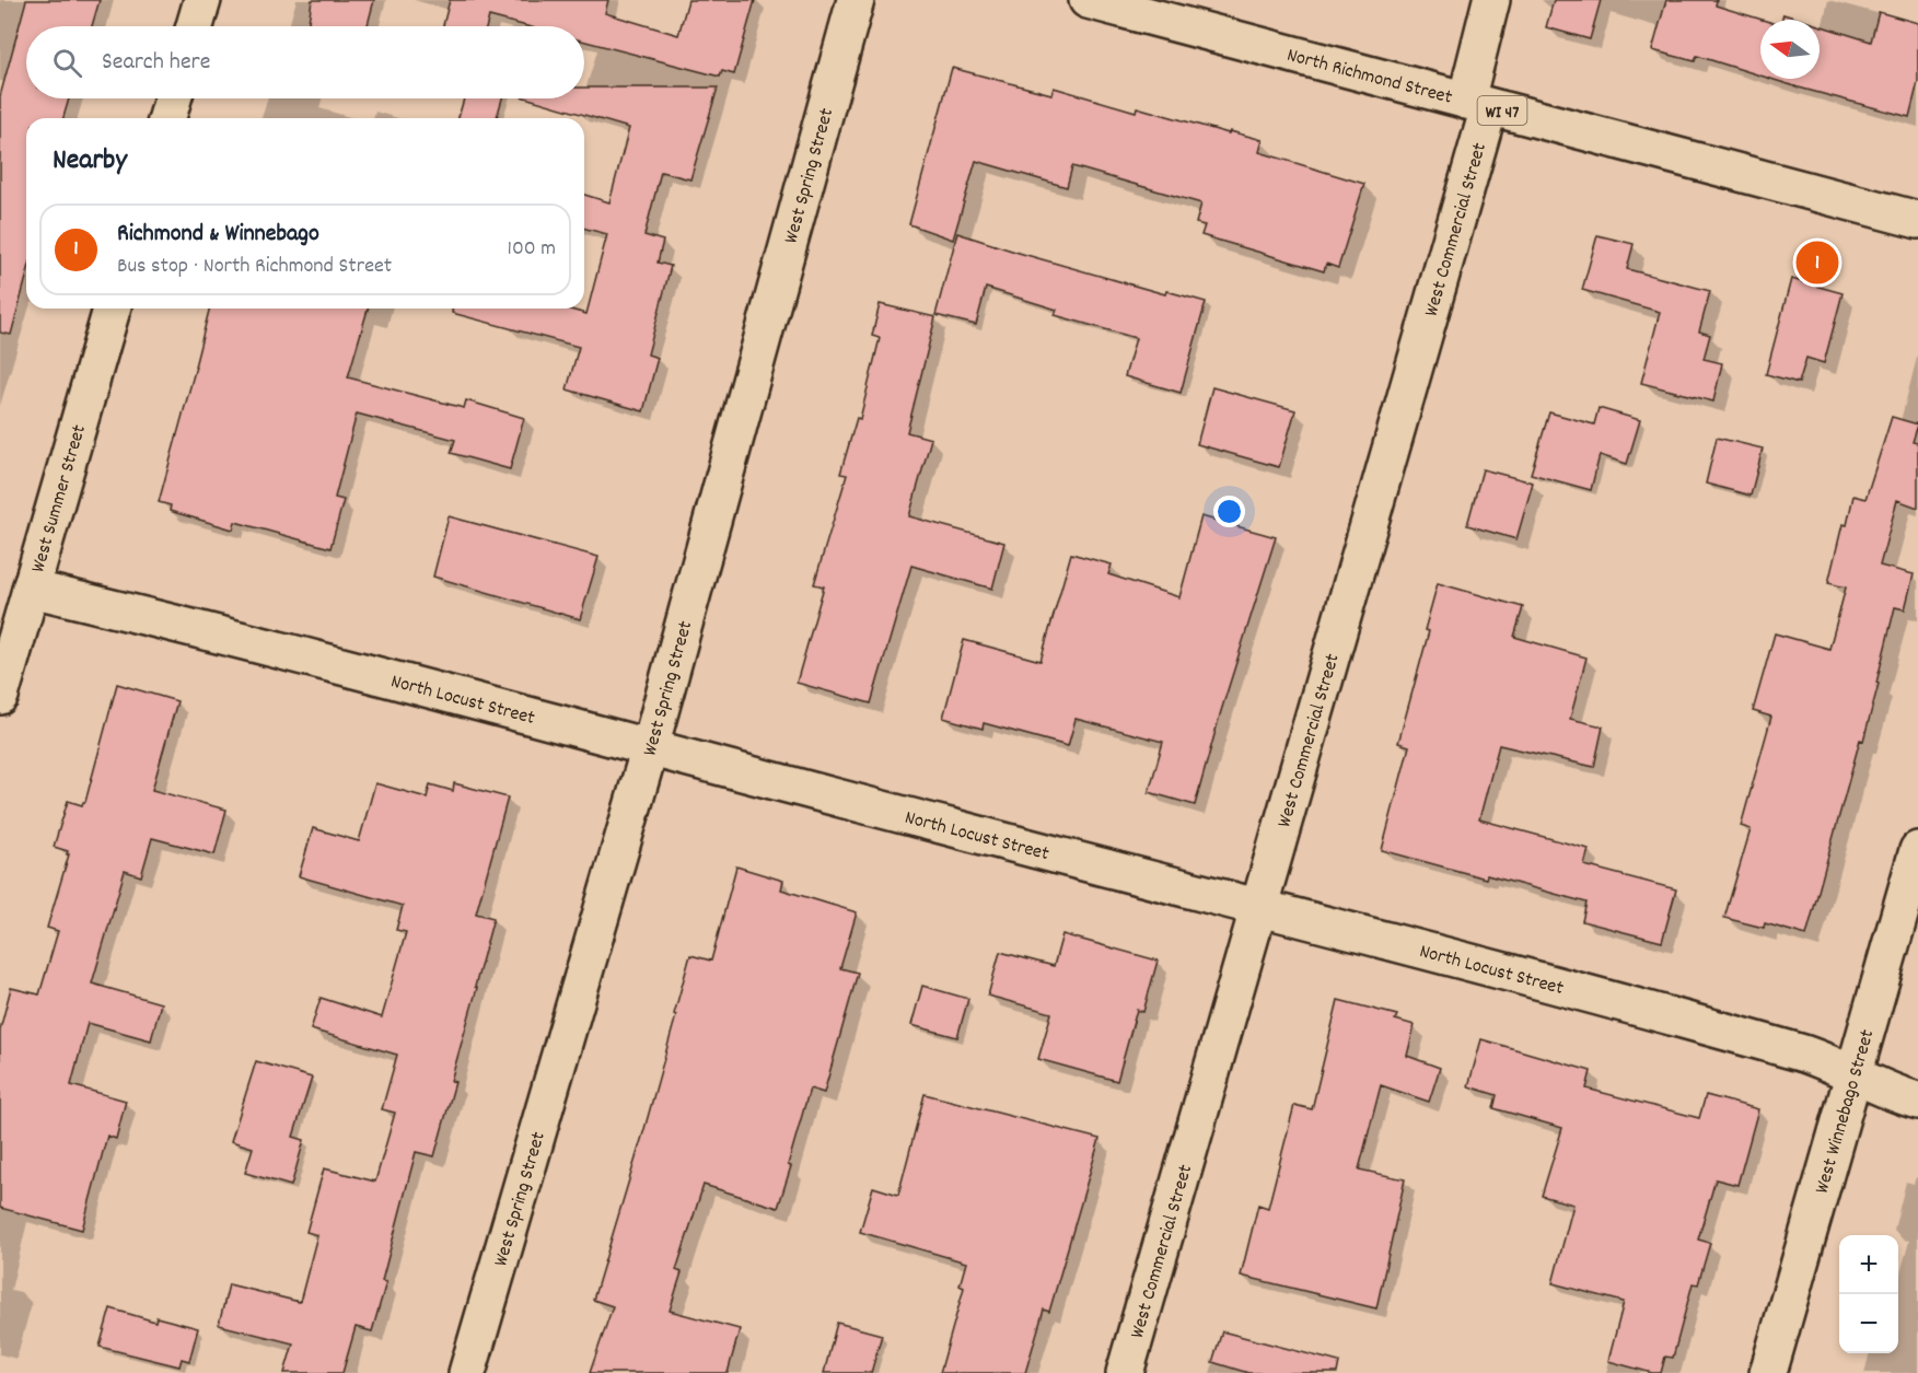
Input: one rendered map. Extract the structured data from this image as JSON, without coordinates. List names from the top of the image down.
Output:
{
  "streets": {
    "street": [
      "North Richmond Street",
      "WI 47",
      "West Spring Street",
      "West Commercial Street",
      "West Summer Street",
      "North Locust Street",
      "West Winnebago Street"
    ]
  },
  "crossings": [
    ["North Richmond Street", "West Commercial Street"],
    ["West Spring Street", "North Locust Street"],
    ["West Commercial Street", "North Locust Street"],
    ["West Summer Street", "North Locust Street"],
    ["North Locust Street", "West Winnebago Street"]
  ],
  "north": "left",
  "page": {
    "search": "Search here",
    "heading": "Nearby",
    "list": [
      {
        "mark": "1",
        "name": "Richmond & Winnebago",
        "note": "Bus stop · North Richmond Street",
        "value": "100 m"
      }
    ],
    "pins": "1",
    "map_buttons": ["+", "−"]
  }
}
